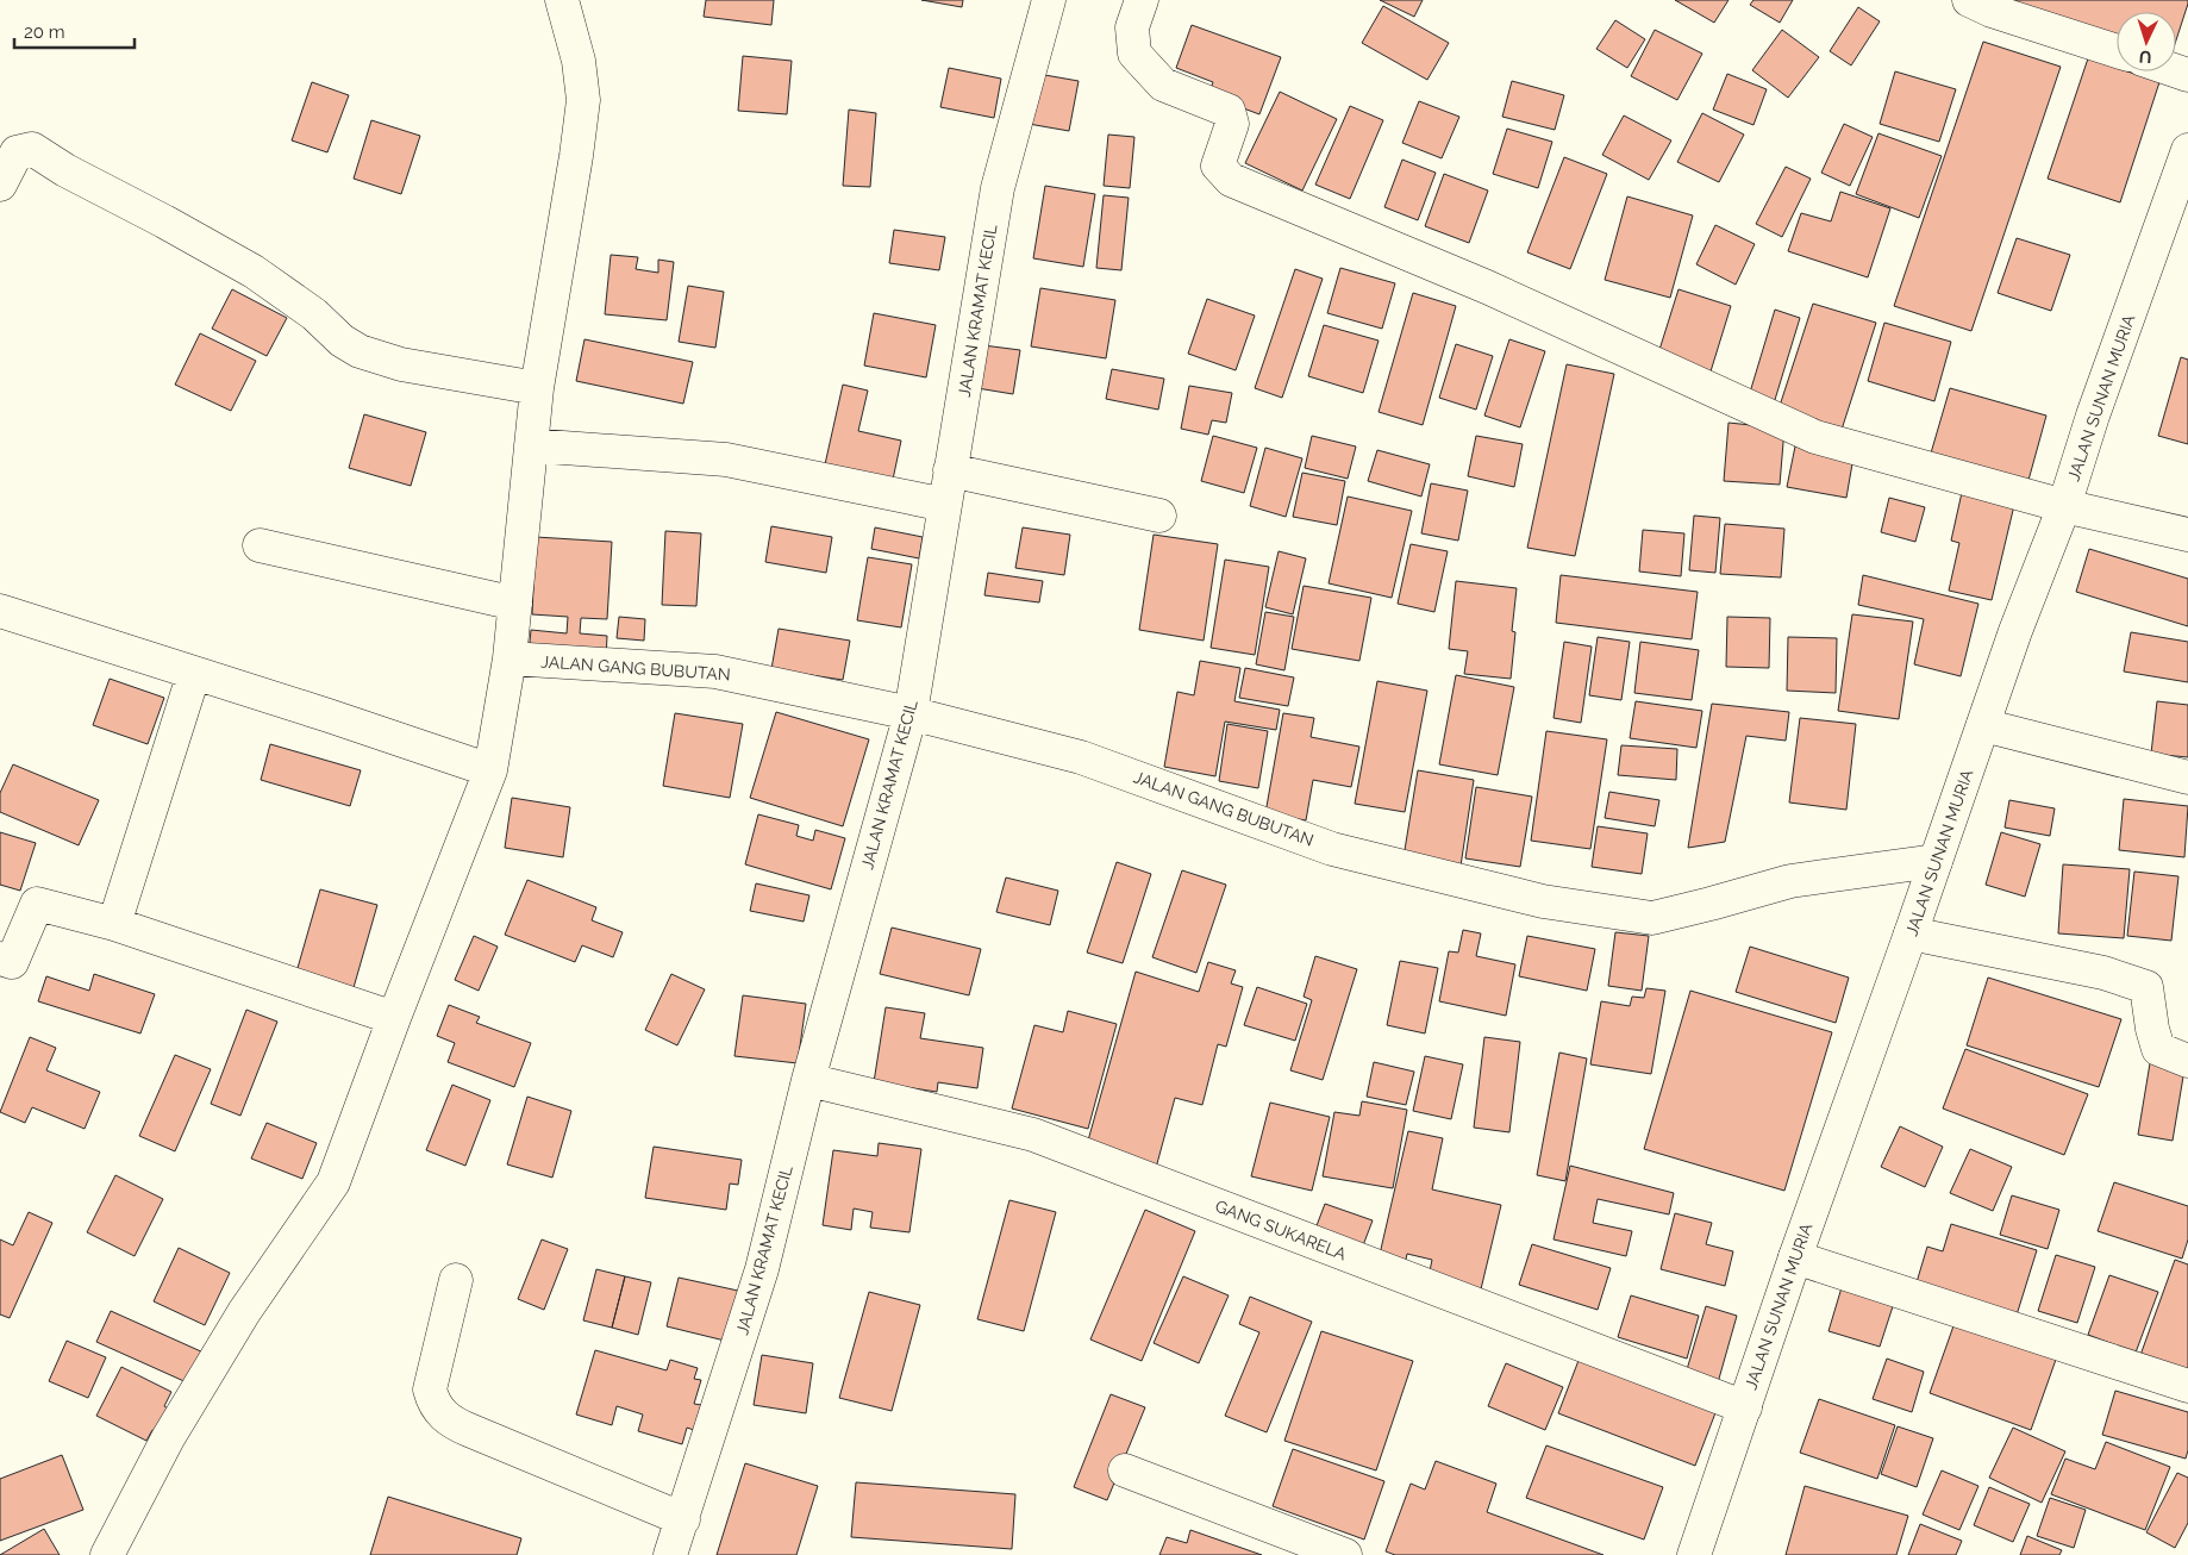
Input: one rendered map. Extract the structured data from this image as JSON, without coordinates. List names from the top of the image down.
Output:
{
  "streets": {
    "street": [
      "JALAN KRAMAT KECIL",
      "JALAN SUNAN MURIA",
      "JALAN GANG BUBUTAN",
      "GANG SUKARELA"
    ]
  },
  "crossings": [
    ["JALAN KRAMAT KECIL", "JALAN GANG BUBUTAN"],
    ["JALAN KRAMAT KECIL", "GANG SUKARELA"],
    ["JALAN SUNAN MURIA", "JALAN GANG BUBUTAN"],
    ["JALAN SUNAN MURIA", "GANG SUKARELA"]
  ],
  "scale_bar": "20 m",
  "north": "bottom"
}
